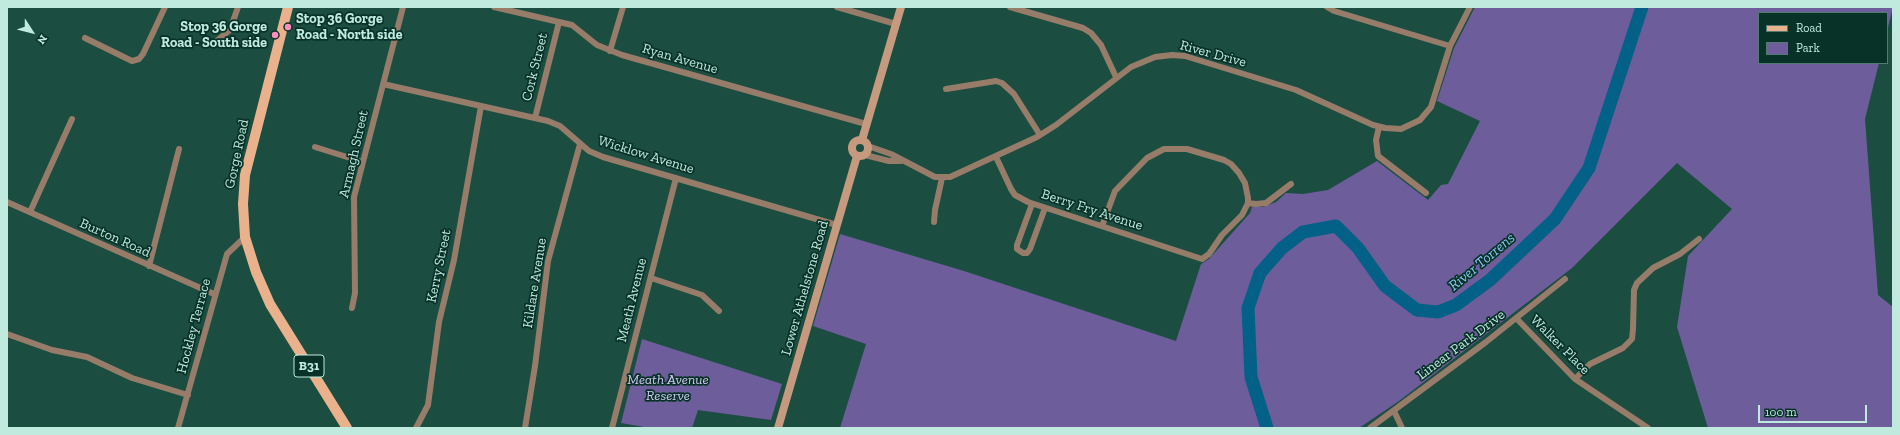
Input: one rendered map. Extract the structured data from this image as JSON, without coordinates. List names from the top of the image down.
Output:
{
  "streets": {
    "main road": ["Gorge Road", "B31"],
    "street": [
      "River Drive",
      "Ryan Avenue",
      "Cork Street",
      "Armagh Street",
      "Wicklow Avenue",
      "Berry Fry Avenue",
      "Burton Road",
      "Kerry Street",
      "Kildare Avenue",
      "Lower Athelstone Road",
      "Meath Avenue",
      "Hockley Terrace",
      "Linear Park Drive",
      "Walker Place"
    ]
  },
  "crossings": [
    ["River Drive", "Berry Fry Avenue"],
    ["Ryan Avenue", "Cork Street"],
    ["Cork Street", "Wicklow Avenue"],
    ["Gorge Road", "Hockley Terrace"],
    ["Armagh Street", "Wicklow Avenue"],
    ["Wicklow Avenue", "Kerry Street"],
    ["Wicklow Avenue", "Kildare Avenue"],
    ["Wicklow Avenue", "Lower Athelstone Road"],
    ["Wicklow Avenue", "Meath Avenue"],
    ["Burton Road", "Hockley Terrace"],
    ["Linear Park Drive", "Walker Place"]
  ],
  "water": ["River Torrens"],
  "parks": ["Meath Avenue Reserve"],
  "places": ["Stop 36 Gorge Road - North side", "Stop 36 Gorge Road - South side"],
  "legend": ["Road", "Park"],
  "scale_bar": "100 m",
  "north": "bottom right"
}
